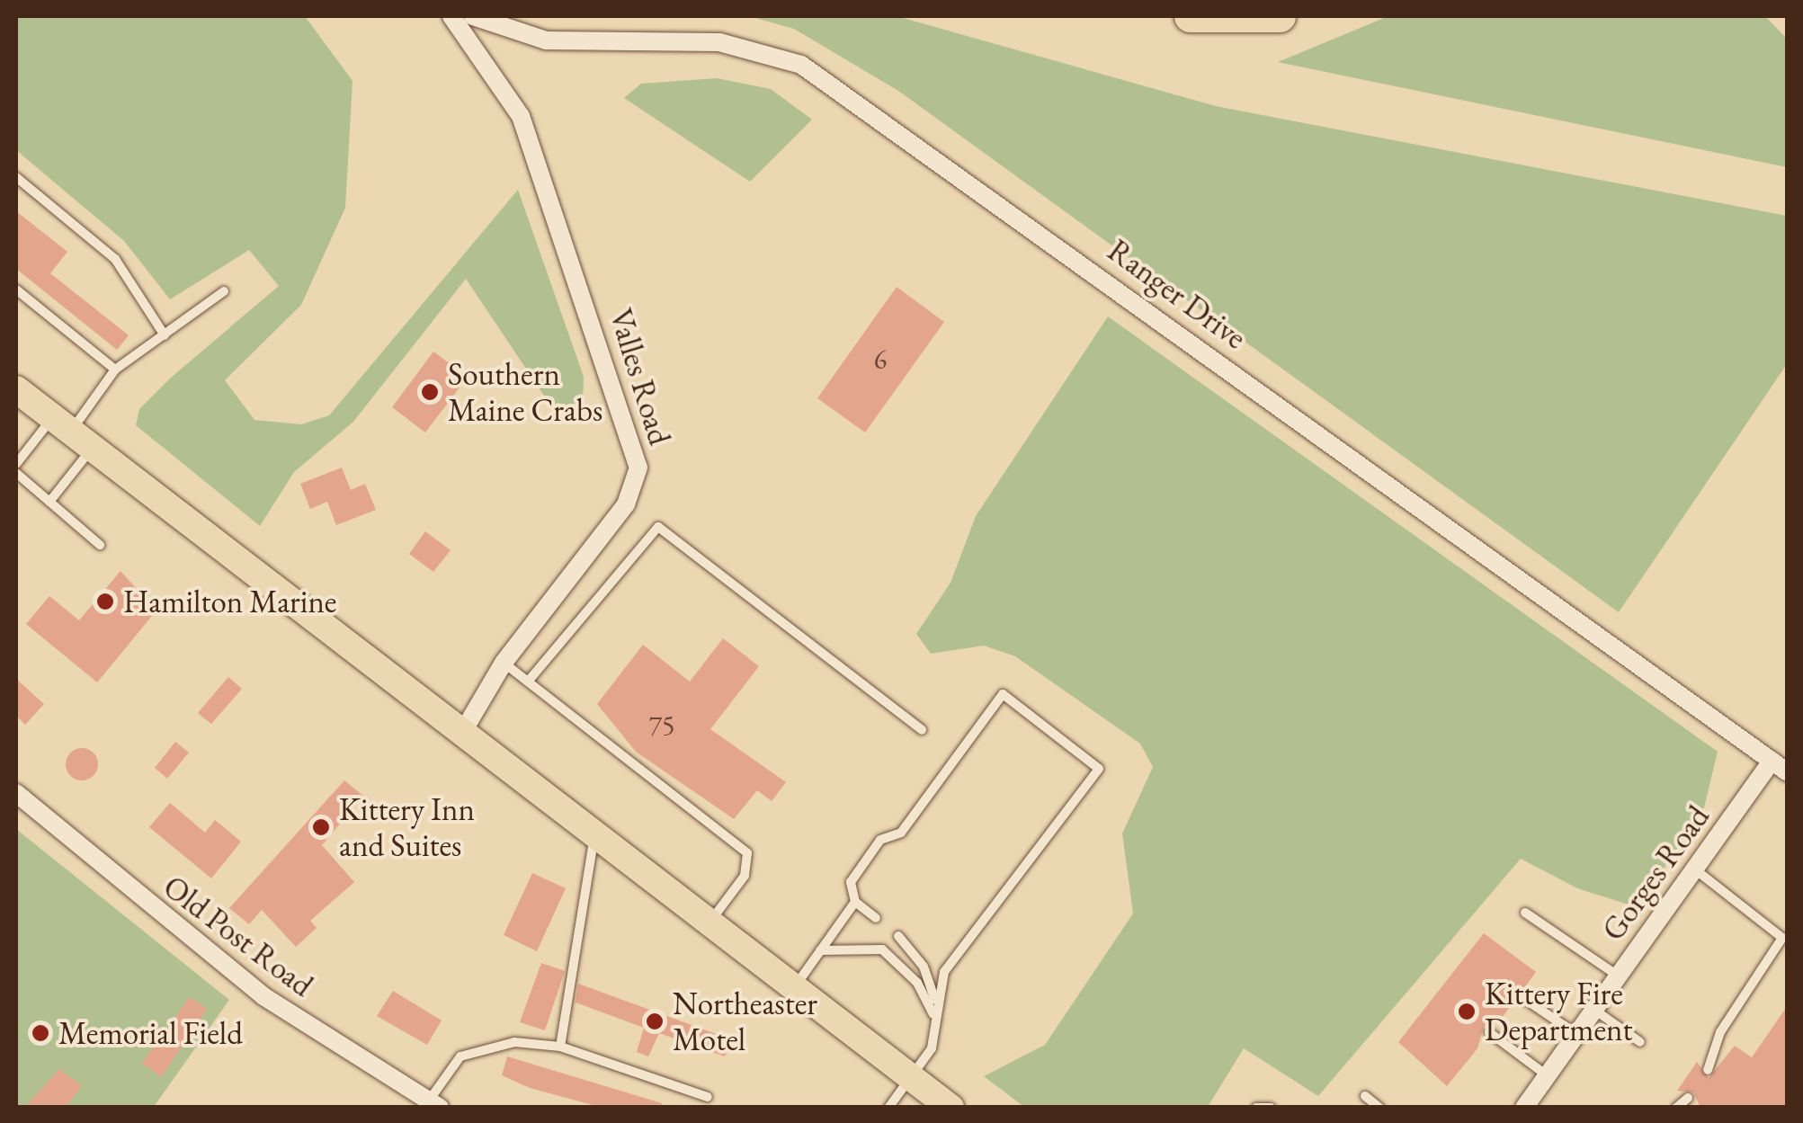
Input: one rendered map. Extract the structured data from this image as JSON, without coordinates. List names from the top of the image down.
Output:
{
  "streets": {
    "street": [
      "Ranger Drive",
      "Valles Road",
      "Gorges Road",
      "Old Post Road"
    ]
  },
  "crossings": [
    ["Ranger Drive", "Gorges Road"]
  ],
  "places": [
    "Southern Maine Crabs",
    "Hamilton Marine",
    "Kittery Inn and Suites",
    "Kittery Fire Department",
    "Northeaster Motel",
    "Memorial Field"
  ],
  "house_numbers": ["6", "75"]
}
